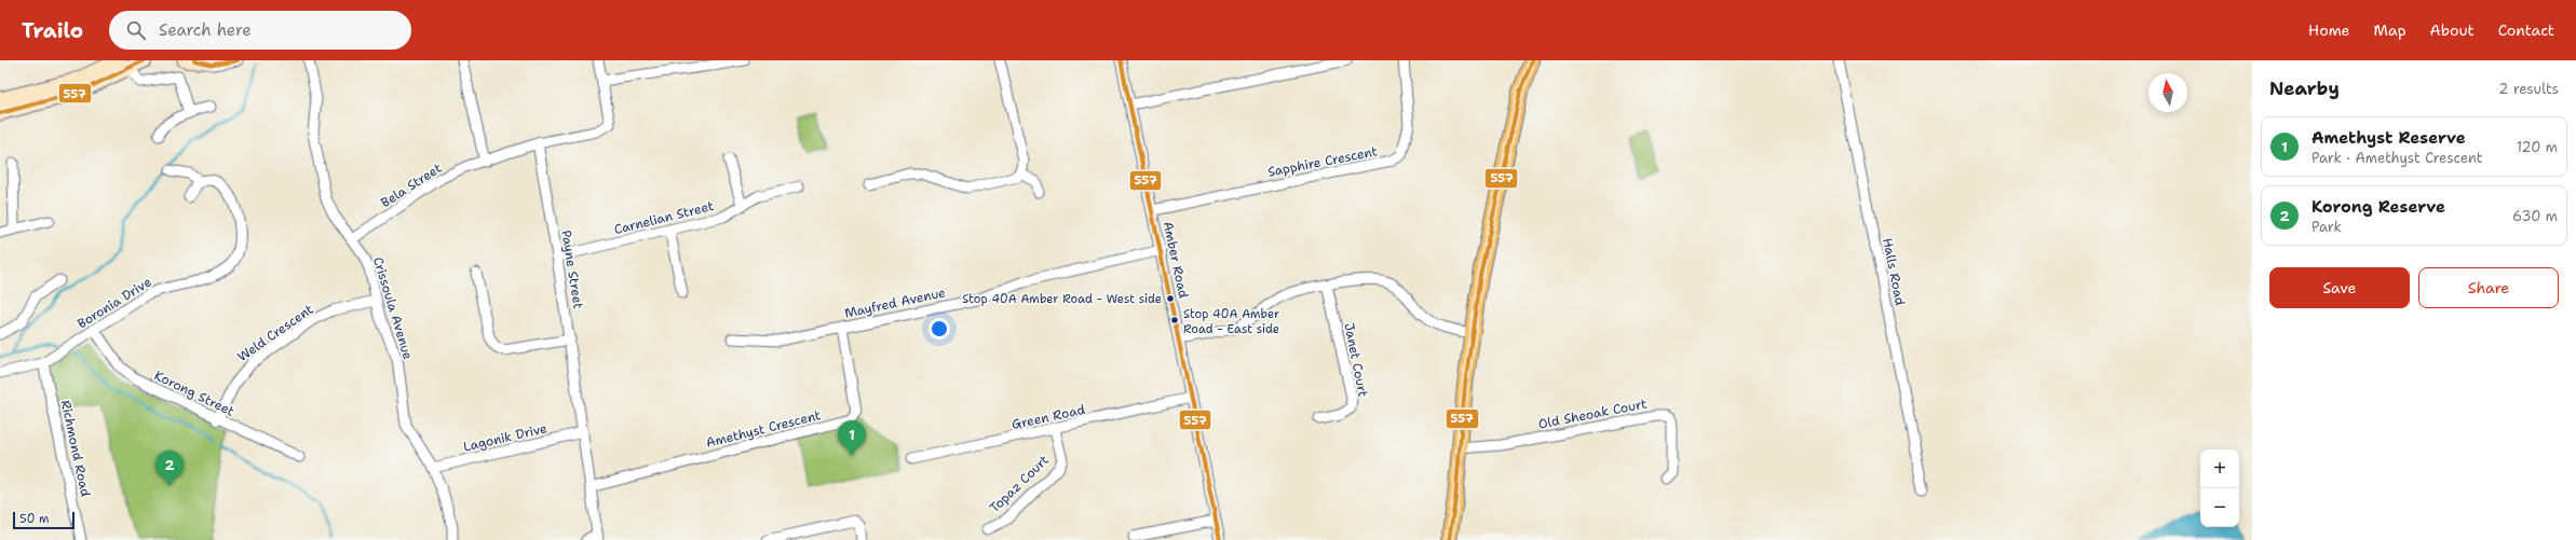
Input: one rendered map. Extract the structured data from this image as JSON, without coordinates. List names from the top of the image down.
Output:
{
  "streets": {
    "street": [
      "Sapphire Crescent",
      "Bela Street",
      "Carnelian Street",
      "Amber Road",
      "Payne Street",
      "Halls Road",
      "Boronia Drive",
      "Mayfred Avenue",
      "Crissoula Avenue",
      "Weld Crescent",
      "Janet Court",
      "Korong Street",
      "Old Sheoak Court",
      "Green Road",
      "Amethyst Crescent",
      "Lagonik Drive",
      "Richmond Road",
      "Topaz Court"
    ]
  },
  "crossings": [
    ["Sapphire Crescent", "Amber Road"],
    ["Bela Street", "Payne Street"],
    ["Bela Street", "Crissoula Avenue"],
    ["Carnelian Street", "Payne Street"],
    ["Amber Road", "Mayfred Avenue"],
    ["Amber Road", "Green Road"],
    ["Payne Street", "Amethyst Crescent"],
    ["Payne Street", "Lagonik Drive"],
    ["Boronia Drive", "Korong Street"],
    ["Boronia Drive", "Richmond Road"],
    ["Mayfred Avenue", "Amethyst Crescent"],
    ["Crissoula Avenue", "Weld Crescent"],
    ["Crissoula Avenue", "Lagonik Drive"],
    ["Weld Crescent", "Korong Street"],
    ["Green Road", "Topaz Court"]
  ],
  "places": ["Stop 40A Amber Road - West side", "Stop 40A Amber Road - East side"],
  "lines": ["transit line 557"],
  "scale_bar": "50 m",
  "north": "top",
  "page": {
    "header": "Trailo",
    "search": "Search here",
    "nav": [
      "Home",
      "Map",
      "About",
      "Contact"
    ],
    "heading": ["Nearby", "2 results"],
    "list": [
      {
        "mark": "1",
        "name": "Amethyst Reserve",
        "note": "Park · Amethyst Crescent",
        "value": "120 m"
      },
      {
        "mark": "2",
        "name": "Korong Reserve",
        "note": "Park",
        "value": "630 m"
      }
    ],
    "buttons": ["Save", "Share"],
    "pins": ["1", "2"],
    "map_buttons": ["+", "−"],
    "scale": "50 m"
  }
}
